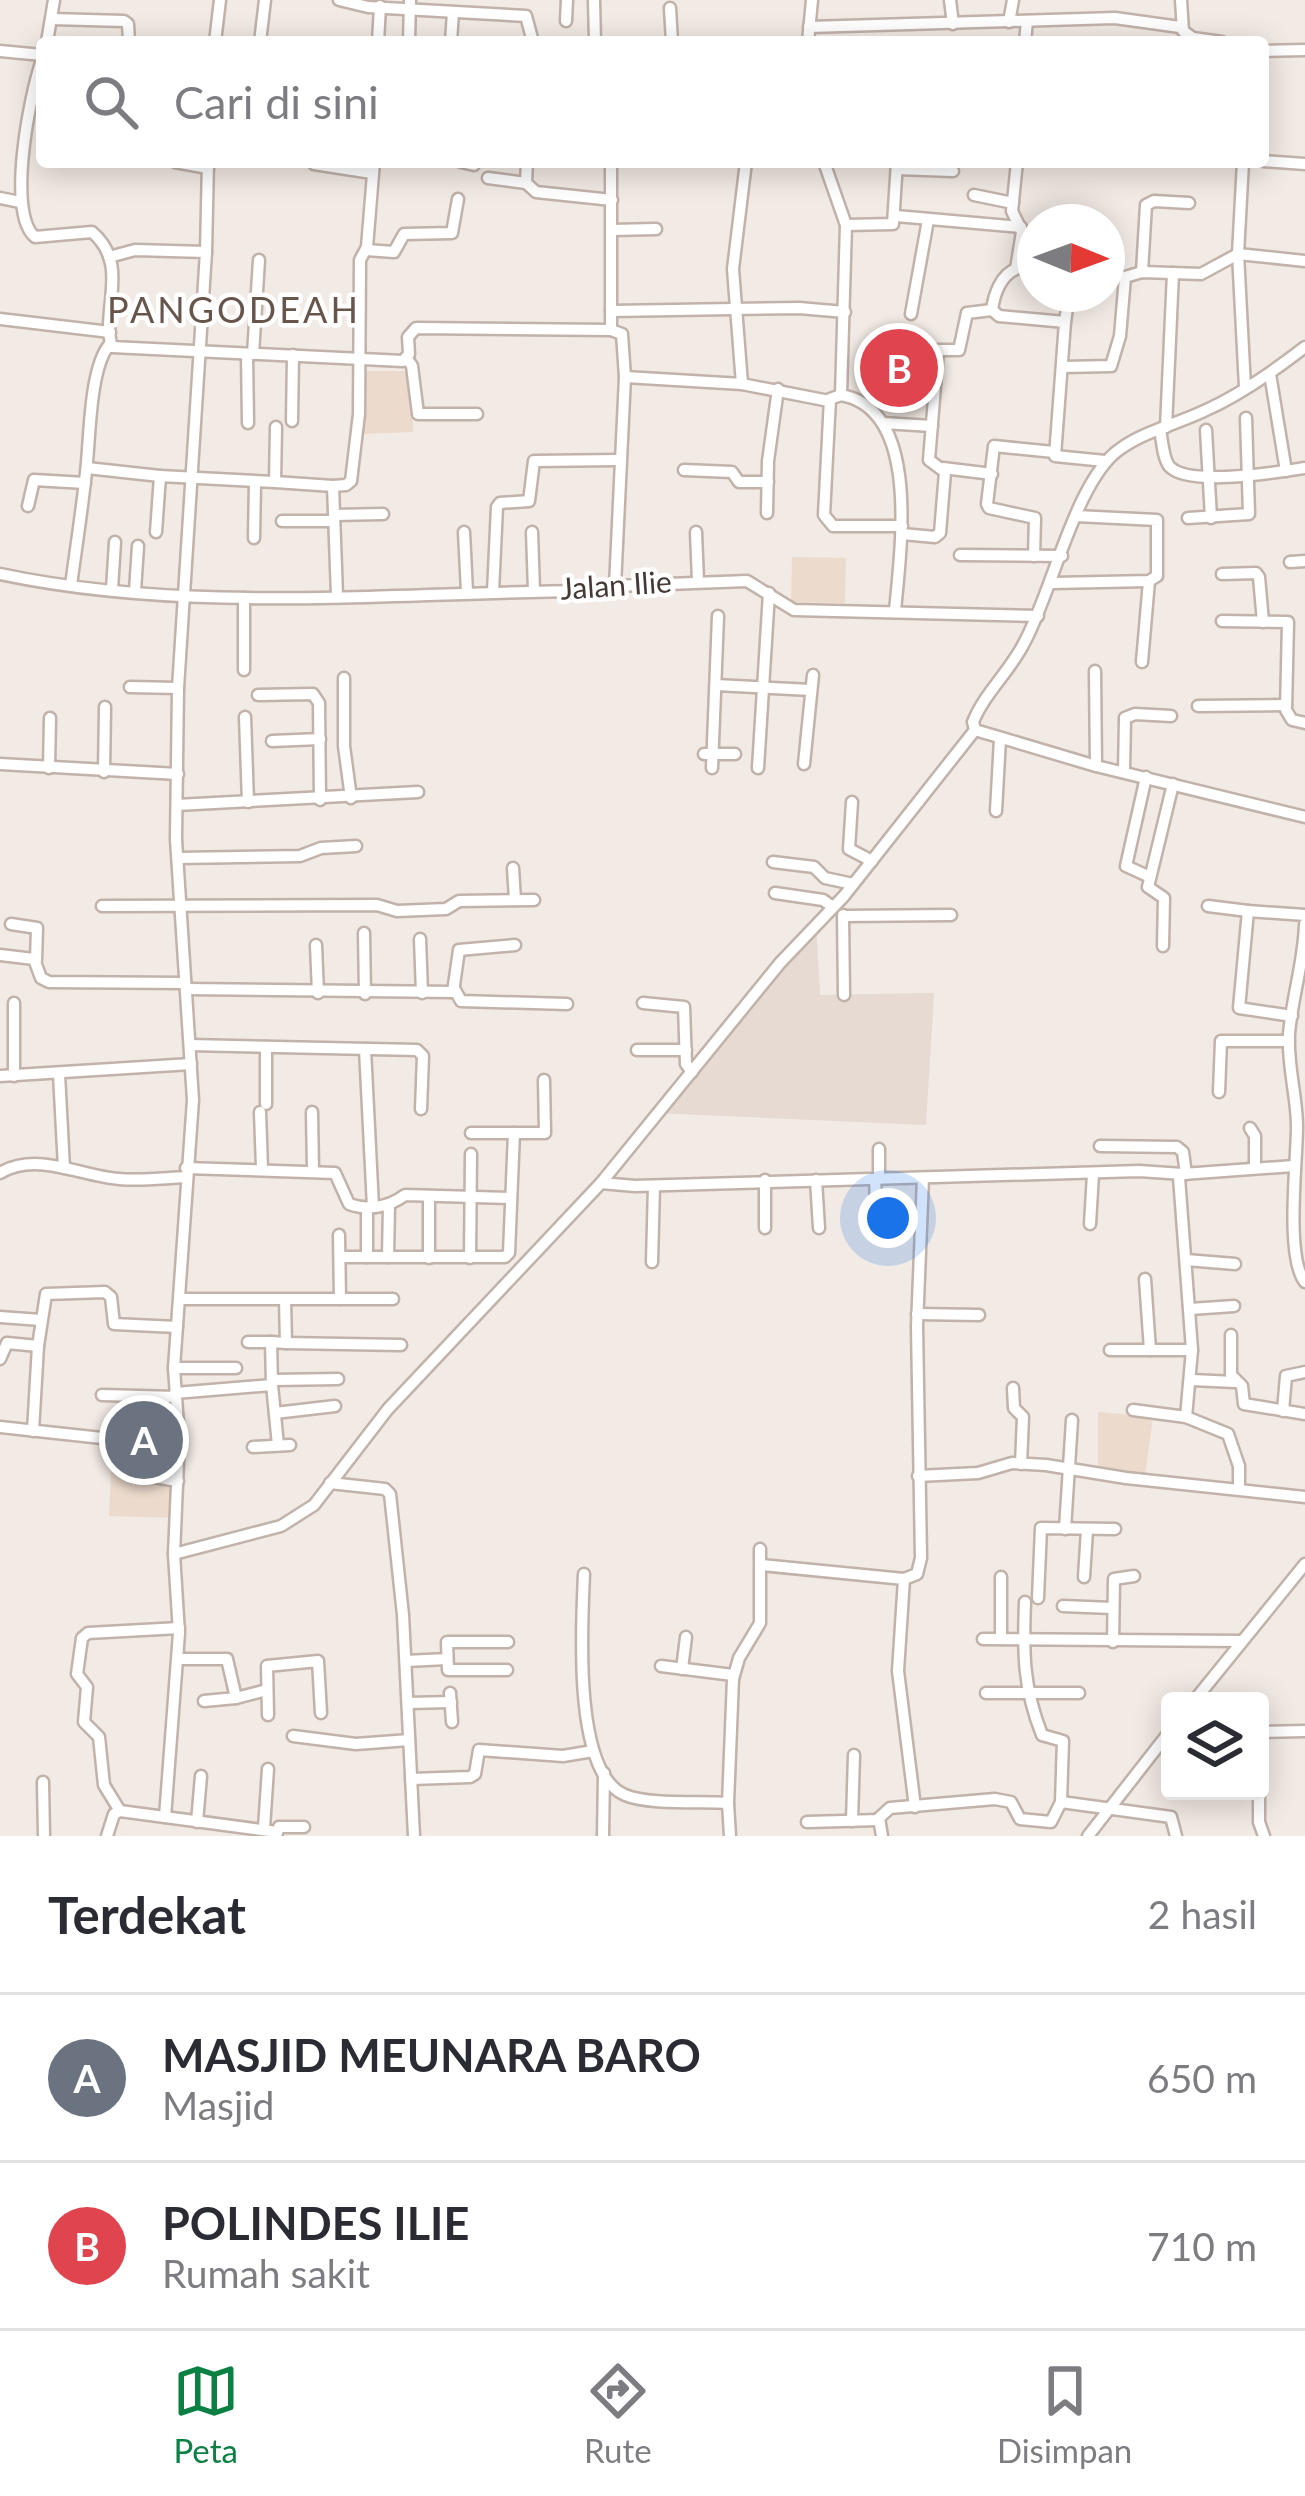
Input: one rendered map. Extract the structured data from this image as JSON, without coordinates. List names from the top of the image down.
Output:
{
  "streets": {
    "street": ["Jalan Ilie"]
  },
  "districts": ["PANGODEAH"],
  "north": "right",
  "page": {
    "search": "Cari di sini",
    "pins": ["B", "A"],
    "heading": ["Terdekat", "2 hasil"],
    "list": [
      {
        "mark": "A",
        "name": "MASJID MEUNARA BARO",
        "note": "Masjid",
        "value": "650 m"
      },
      {
        "mark": "B",
        "name": "POLINDES ILIE",
        "note": "Rumah sakit",
        "value": "710 m"
      }
    ],
    "nav": ["Peta", "Rute", "Disimpan"]
  }
}
